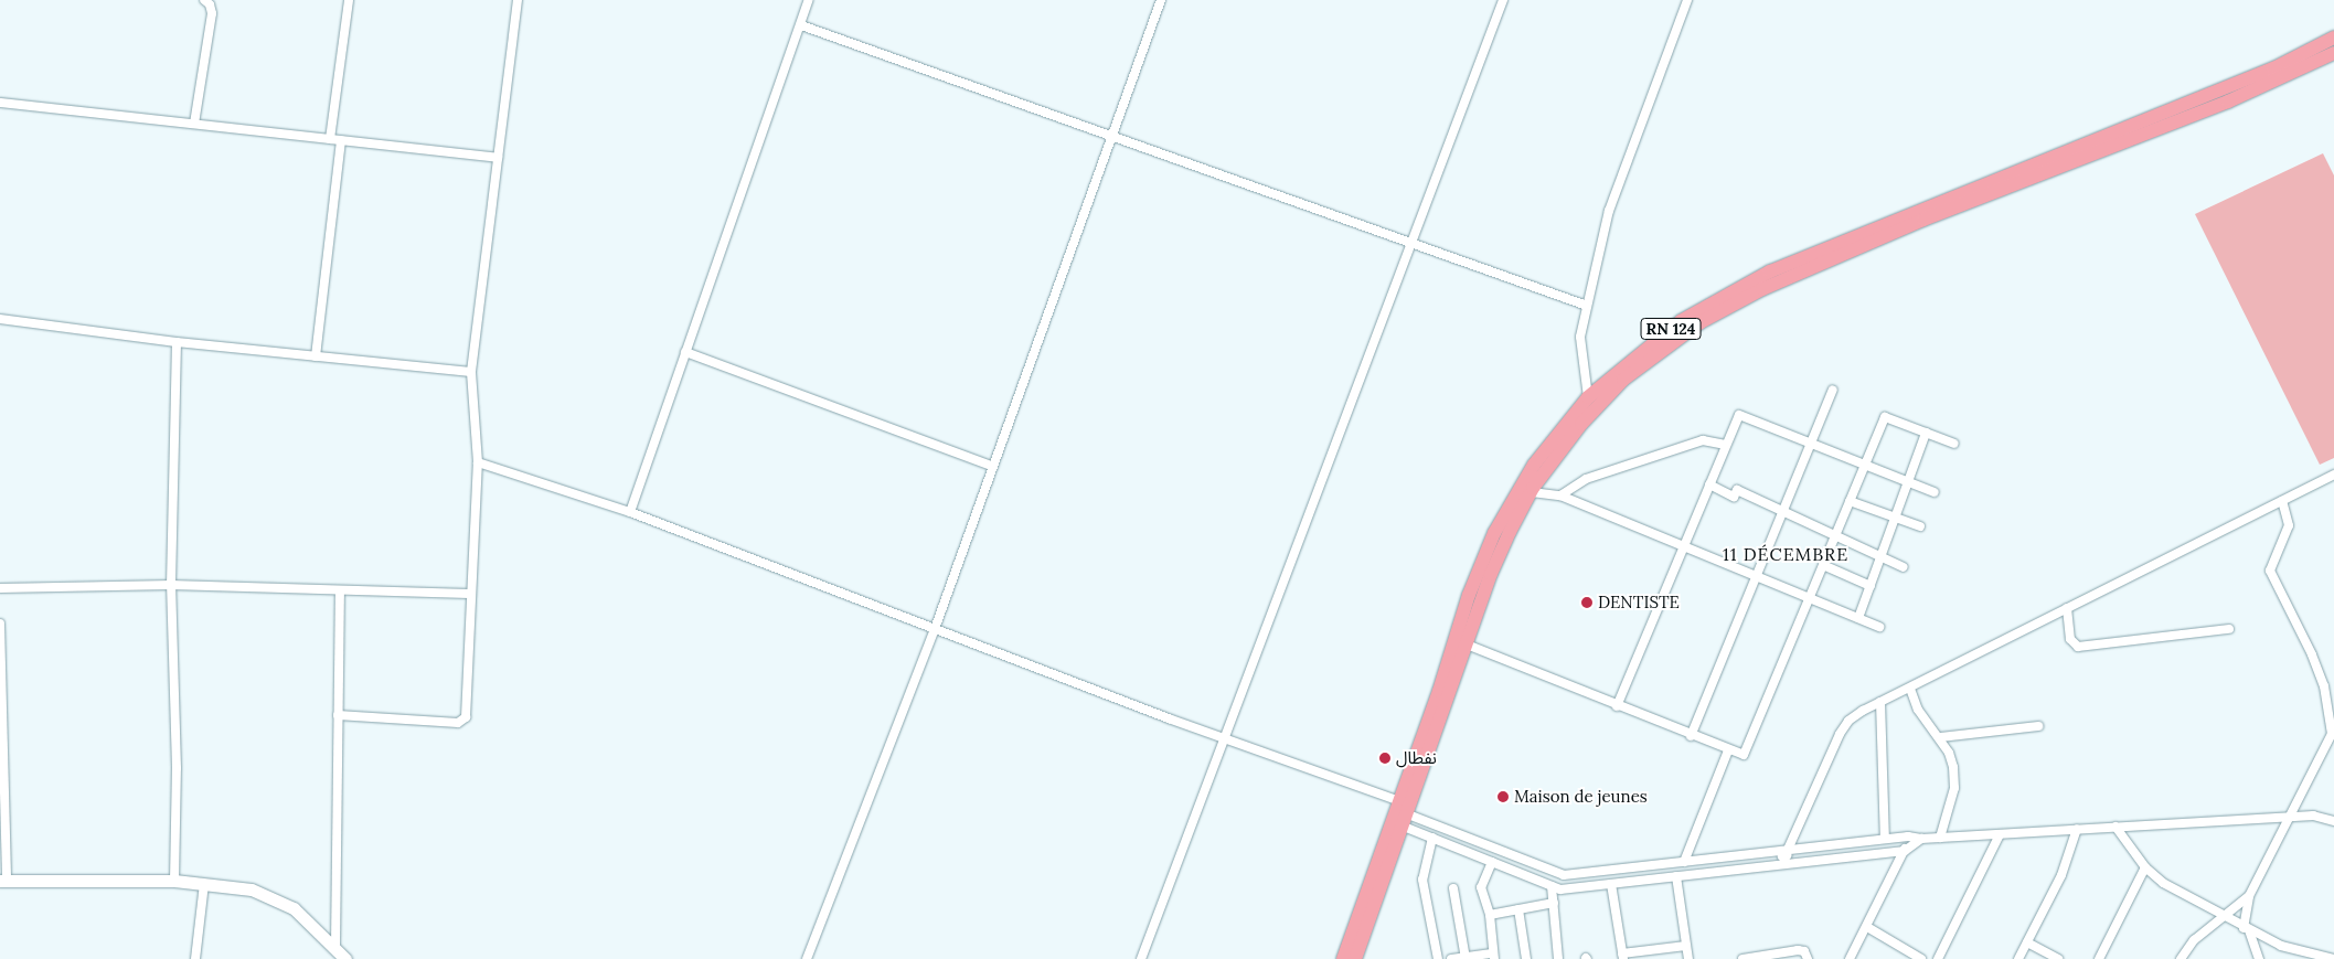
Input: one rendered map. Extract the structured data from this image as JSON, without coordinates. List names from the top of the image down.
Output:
{
  "streets": {
    "main road": ["RN 124"]
  },
  "districts": ["11 DÉCEMBRE"],
  "places": ["DENTISTE", "نفطال", "Maison de jeunes"]
}
